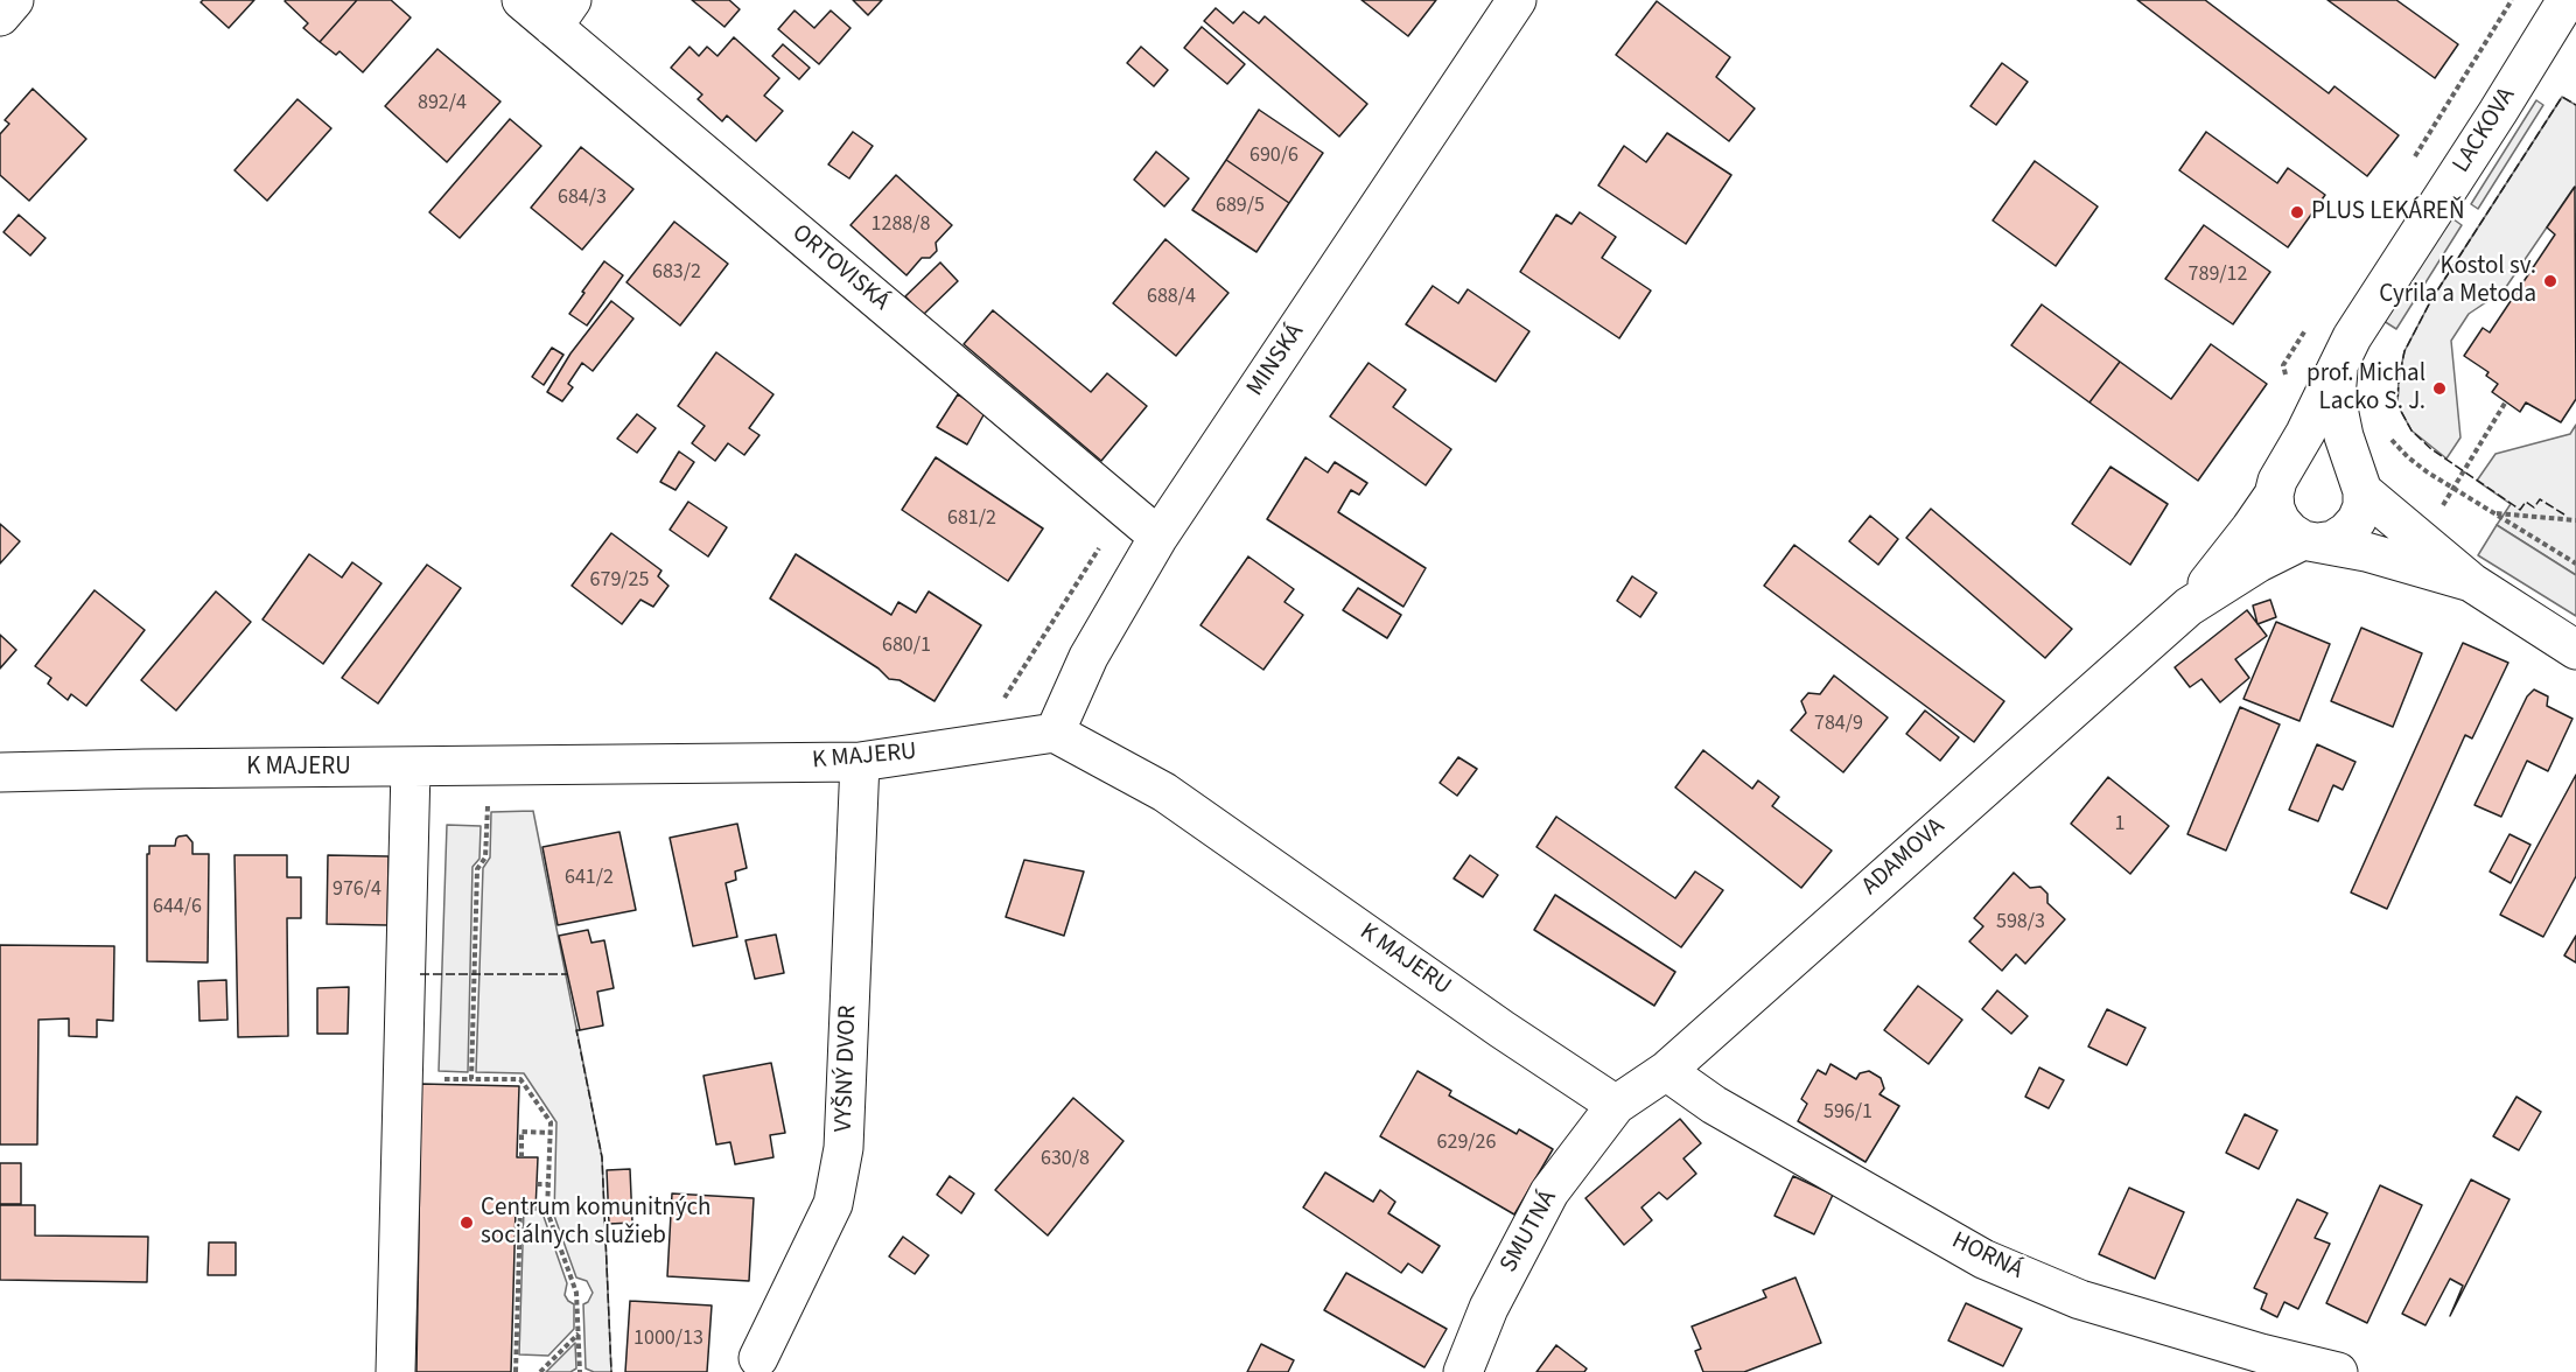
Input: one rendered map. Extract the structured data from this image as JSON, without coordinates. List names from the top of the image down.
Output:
{
  "streets": {
    "street": [
      "LACKOVA",
      "ORTOVISKÁ",
      "MINSKÁ",
      "K MAJERU",
      "ADAMOVA",
      "VYŠNÝ DVOR",
      "SMUTNÁ",
      "HORNÁ"
    ]
  },
  "crossings": [
    ["LACKOVA", "ADAMOVA"],
    ["ORTOVISKÁ", "MINSKÁ"],
    ["MINSKÁ", "K MAJERU"],
    ["K MAJERU", "ADAMOVA"],
    ["K MAJERU", "VYŠNÝ DVOR"],
    ["K MAJERU", "SMUTNÁ"],
    ["ADAMOVA", "SMUTNÁ"],
    ["ADAMOVA", "HORNÁ"]
  ],
  "places": [
    "PLUS LEKÁREŇ",
    "Kostol sv. Cyrila a Metoda",
    "prof. Michal Lacko S. J.",
    "Centrum komunitných sociálnych služieb"
  ],
  "house_numbers": [
    "892/4",
    "690/6",
    "684/3",
    "689/5",
    "1288/8",
    "683/2",
    "789/12",
    "688/4",
    "681/2",
    "679/25",
    "680/1",
    "784/9",
    "1",
    "641/2",
    "976/4",
    "644/6",
    "598/3",
    "596/1",
    "629/26",
    "630/8",
    "1000/13"
  ]
}
